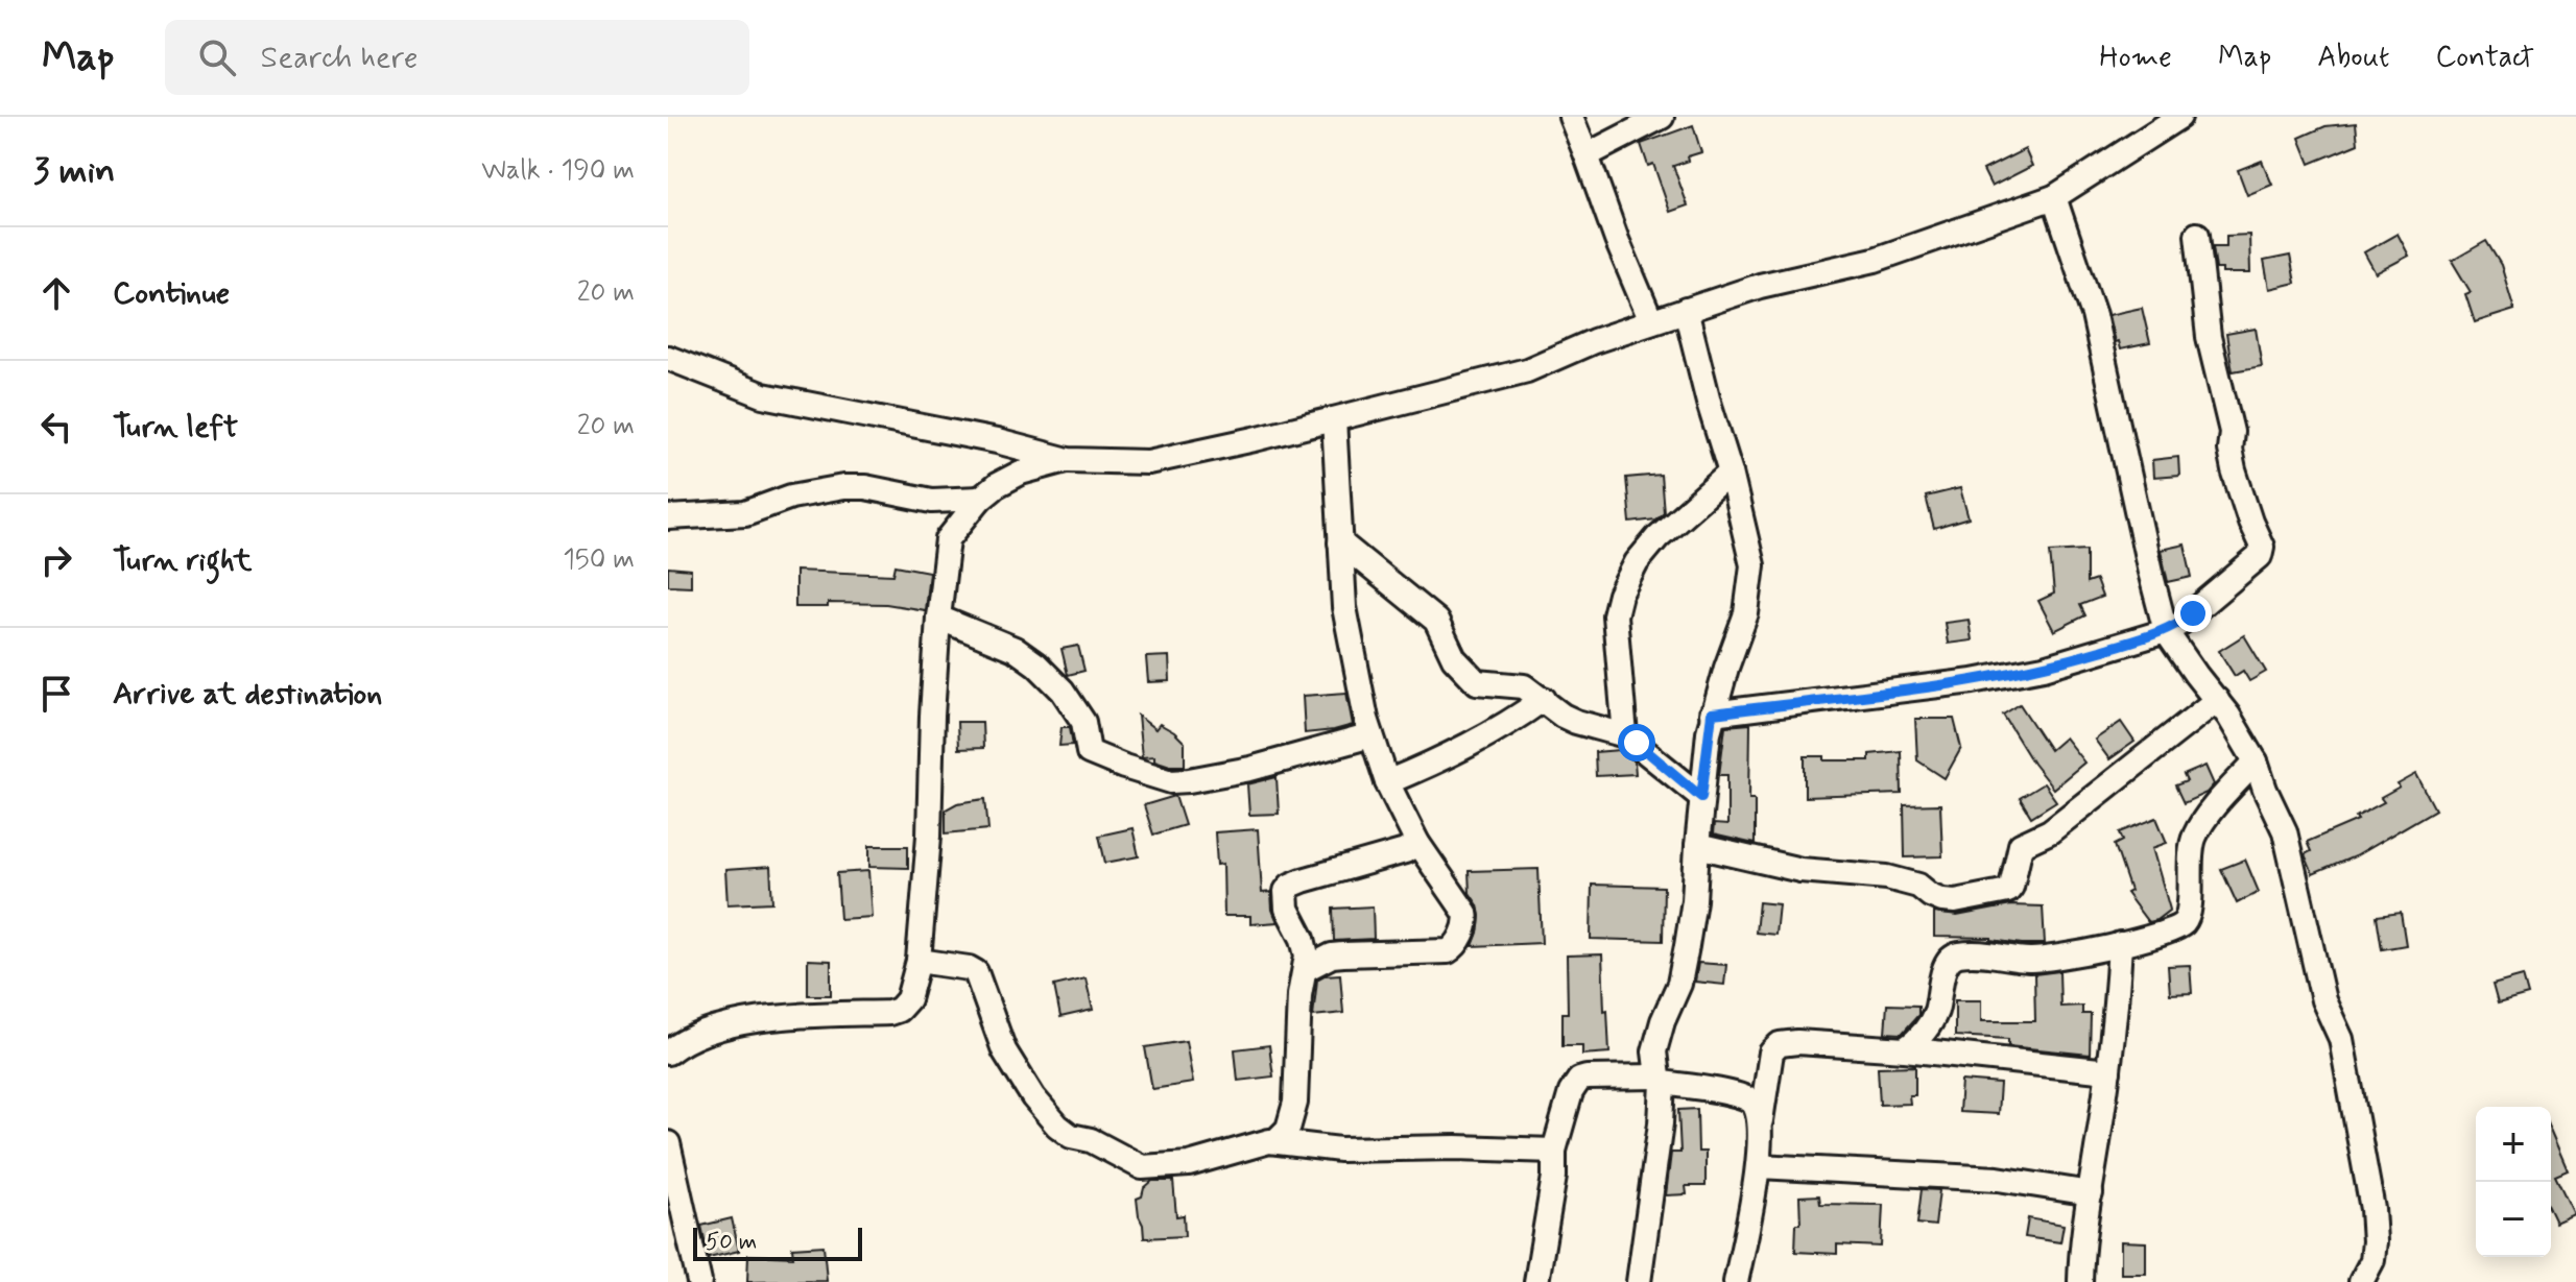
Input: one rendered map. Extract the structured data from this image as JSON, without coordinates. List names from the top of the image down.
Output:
{
  "scale_bar": "50 m",
  "page": {
    "header": "Map",
    "search": "Search here",
    "nav": [
      "Home",
      "Map",
      "About",
      "Contact"
    ],
    "heading": ["3 min", "Walk · 190 m"],
    "list": [
      ["Continue", "20 m"],
      ["Turn left", "20 m"],
      ["Turn right", "150 m"],
      "Arrive at destination"
    ],
    "map_buttons": ["+", "−"],
    "scale": "50 m"
  }
}
